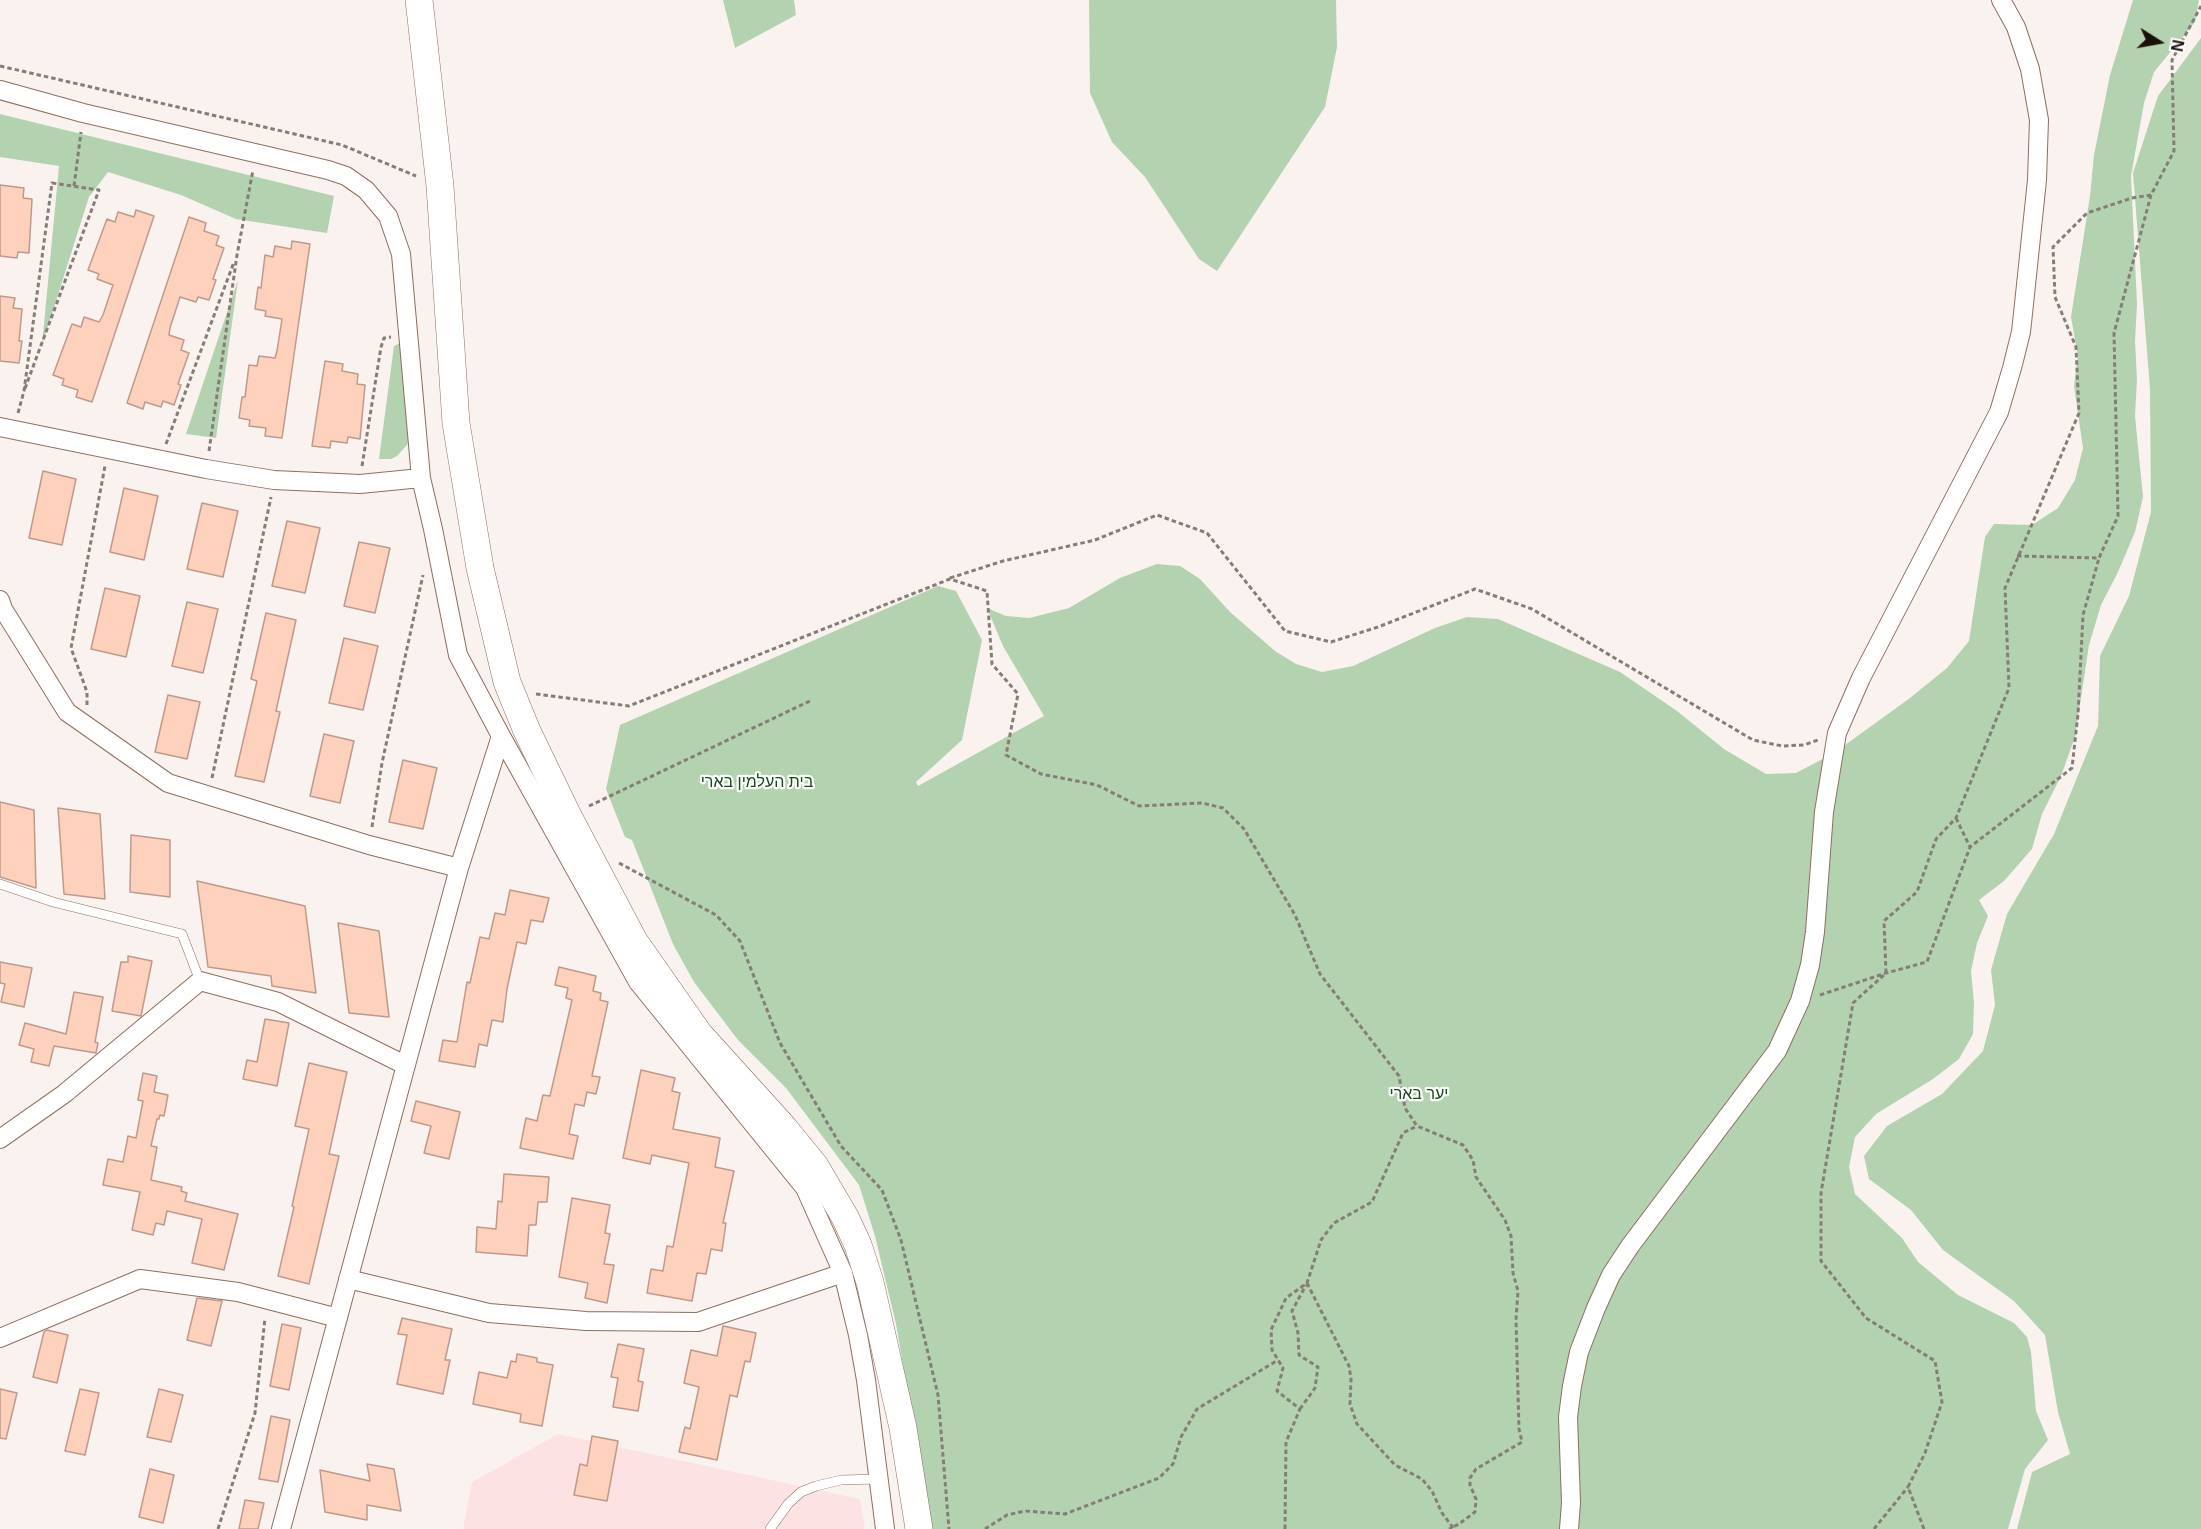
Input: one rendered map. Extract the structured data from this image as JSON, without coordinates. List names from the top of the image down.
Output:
{
  "parks": ["בית העלמין בארי", "יער בארי"],
  "north": "right"
}
